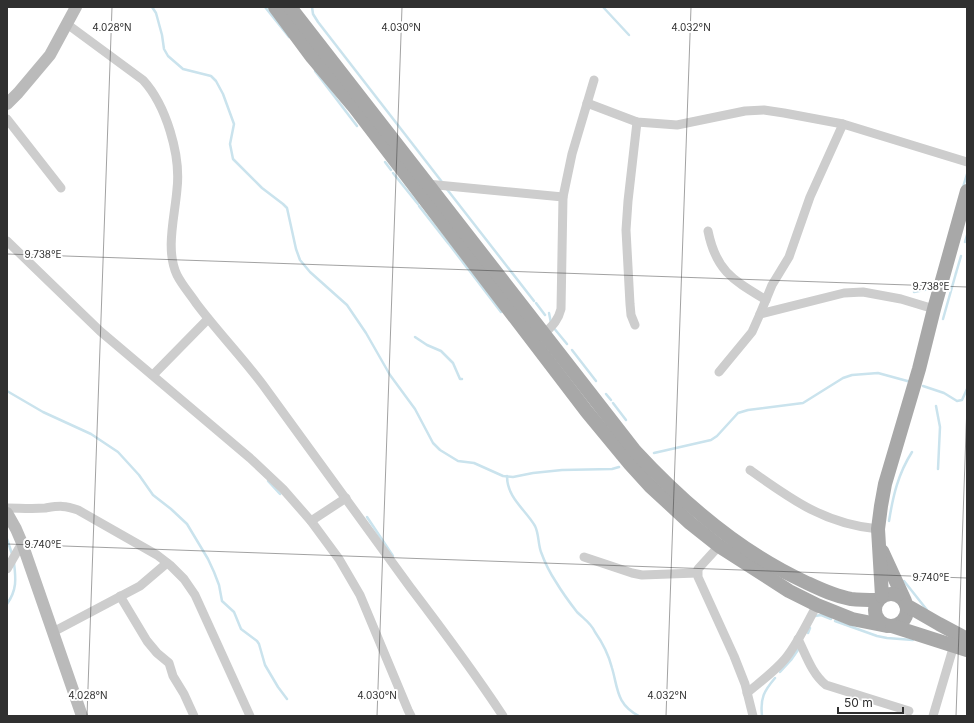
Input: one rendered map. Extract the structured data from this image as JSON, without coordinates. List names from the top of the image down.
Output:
{
  "scale_bar": "50 m",
  "coordinates": [
    "4.028°N",
    "4.030°N",
    "4.032°N",
    "9.738°E",
    "9.740°E"
  ]
}
